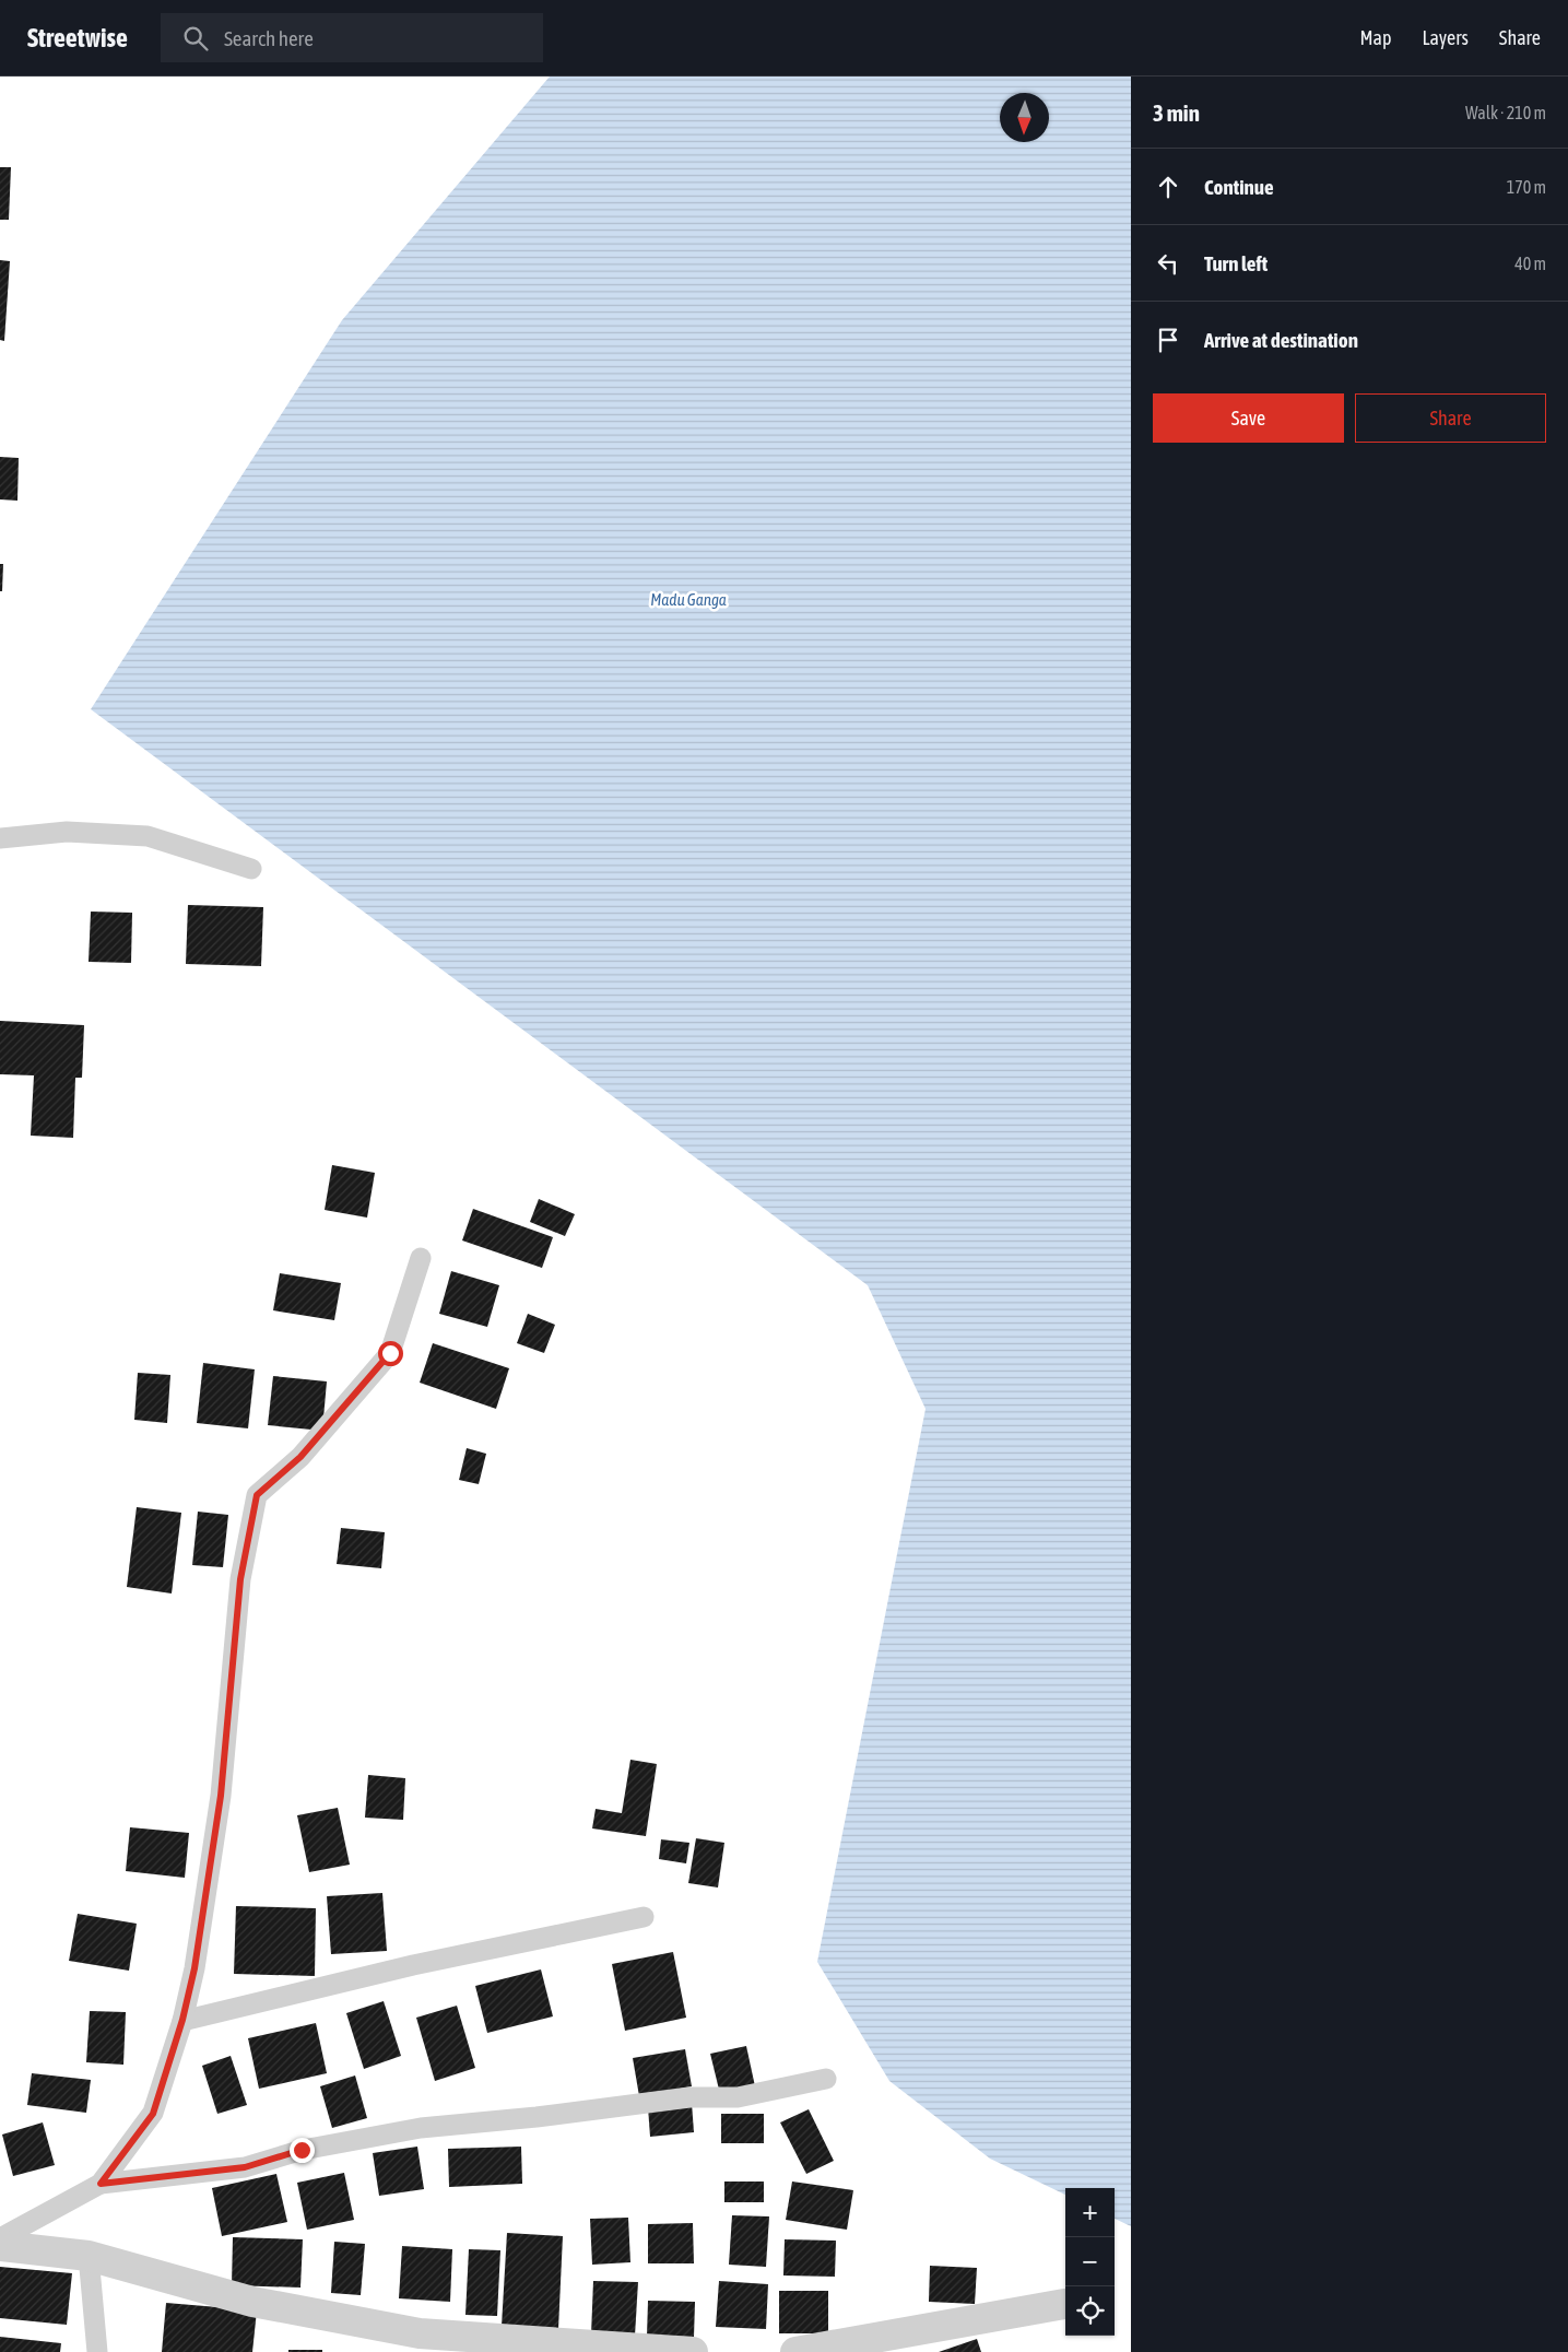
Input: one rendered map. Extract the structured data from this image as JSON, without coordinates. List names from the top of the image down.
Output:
{
  "water": ["Madu Ganga"],
  "north": "bottom",
  "page": {
    "header": "Streetwise",
    "search": "Search here",
    "nav": ["Map", "Layers", "Share"],
    "heading": ["3 min", "Walk · 210 m"],
    "list": [
      ["Continue", "170 m"],
      ["Turn left", "40 m"],
      "Arrive at destination"
    ],
    "buttons": ["Save", "Share"],
    "map_buttons": ["+", "−"]
  }
}
